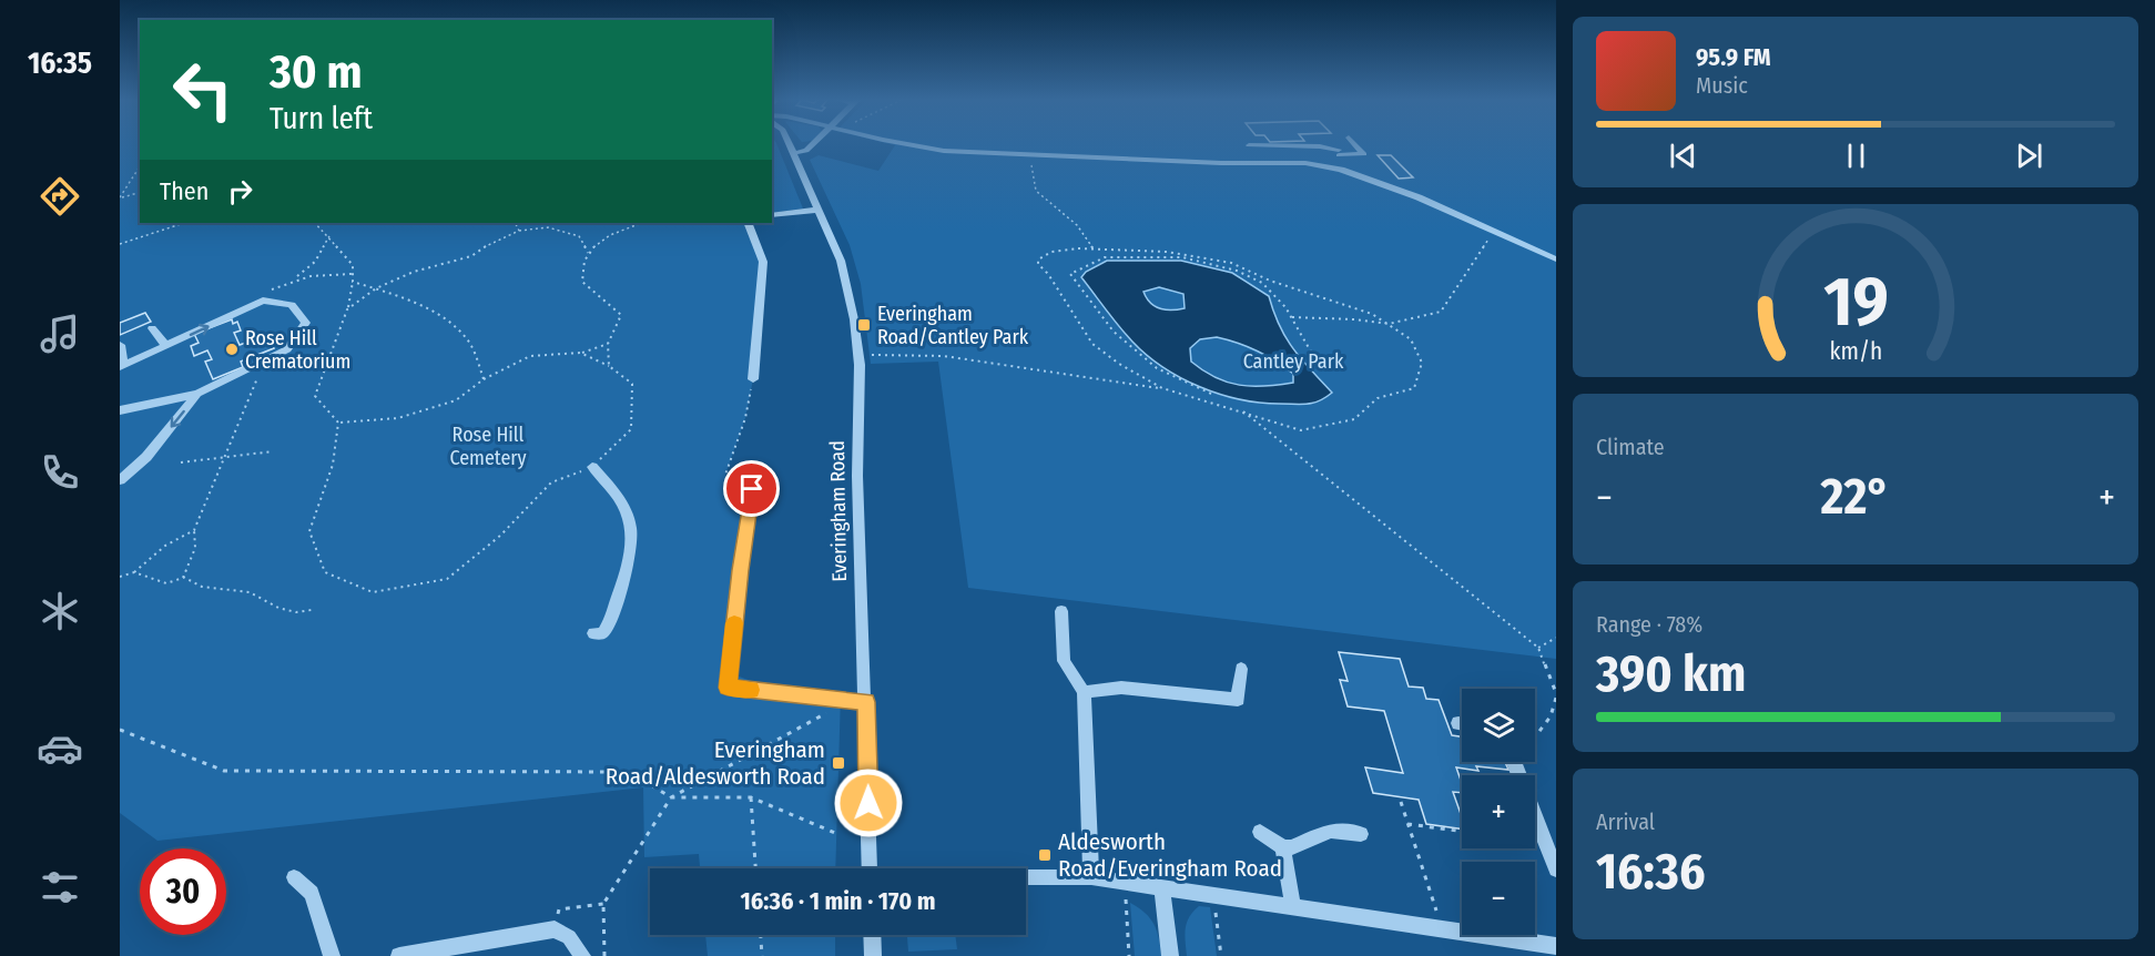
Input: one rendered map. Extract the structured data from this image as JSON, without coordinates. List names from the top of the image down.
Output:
{
  "streets": {
    "street": ["Everingham Road"]
  },
  "parks": ["Cantley Park", "Rose Hill Cemetery"],
  "places": {
    "transit": ["Everingham Road/Cantley Park", "Everingham Road/Aldesworth Road", "Aldesworth Road/Everingham Road"],
    "other": ["Rose Hill Crematorium"]
  },
  "page": {
    "tabs": "16:35",
    "turn": ["30 m", "Turn left"],
    "song": ["95.9 FM", "Music"],
    "then": "Then",
    "tile": [
      "Climate",
      ["Range · 78%", "390 km"],
      ["Arrival", "16:36"]
    ],
    "heat": ["−", "22°", "+"],
    "map_buttons": ["+", "−"],
    "limit": "30",
    "trip": "16:36 · 1 min · 170 m",
    "gauge": ["19", "km/h"]
  }
}
